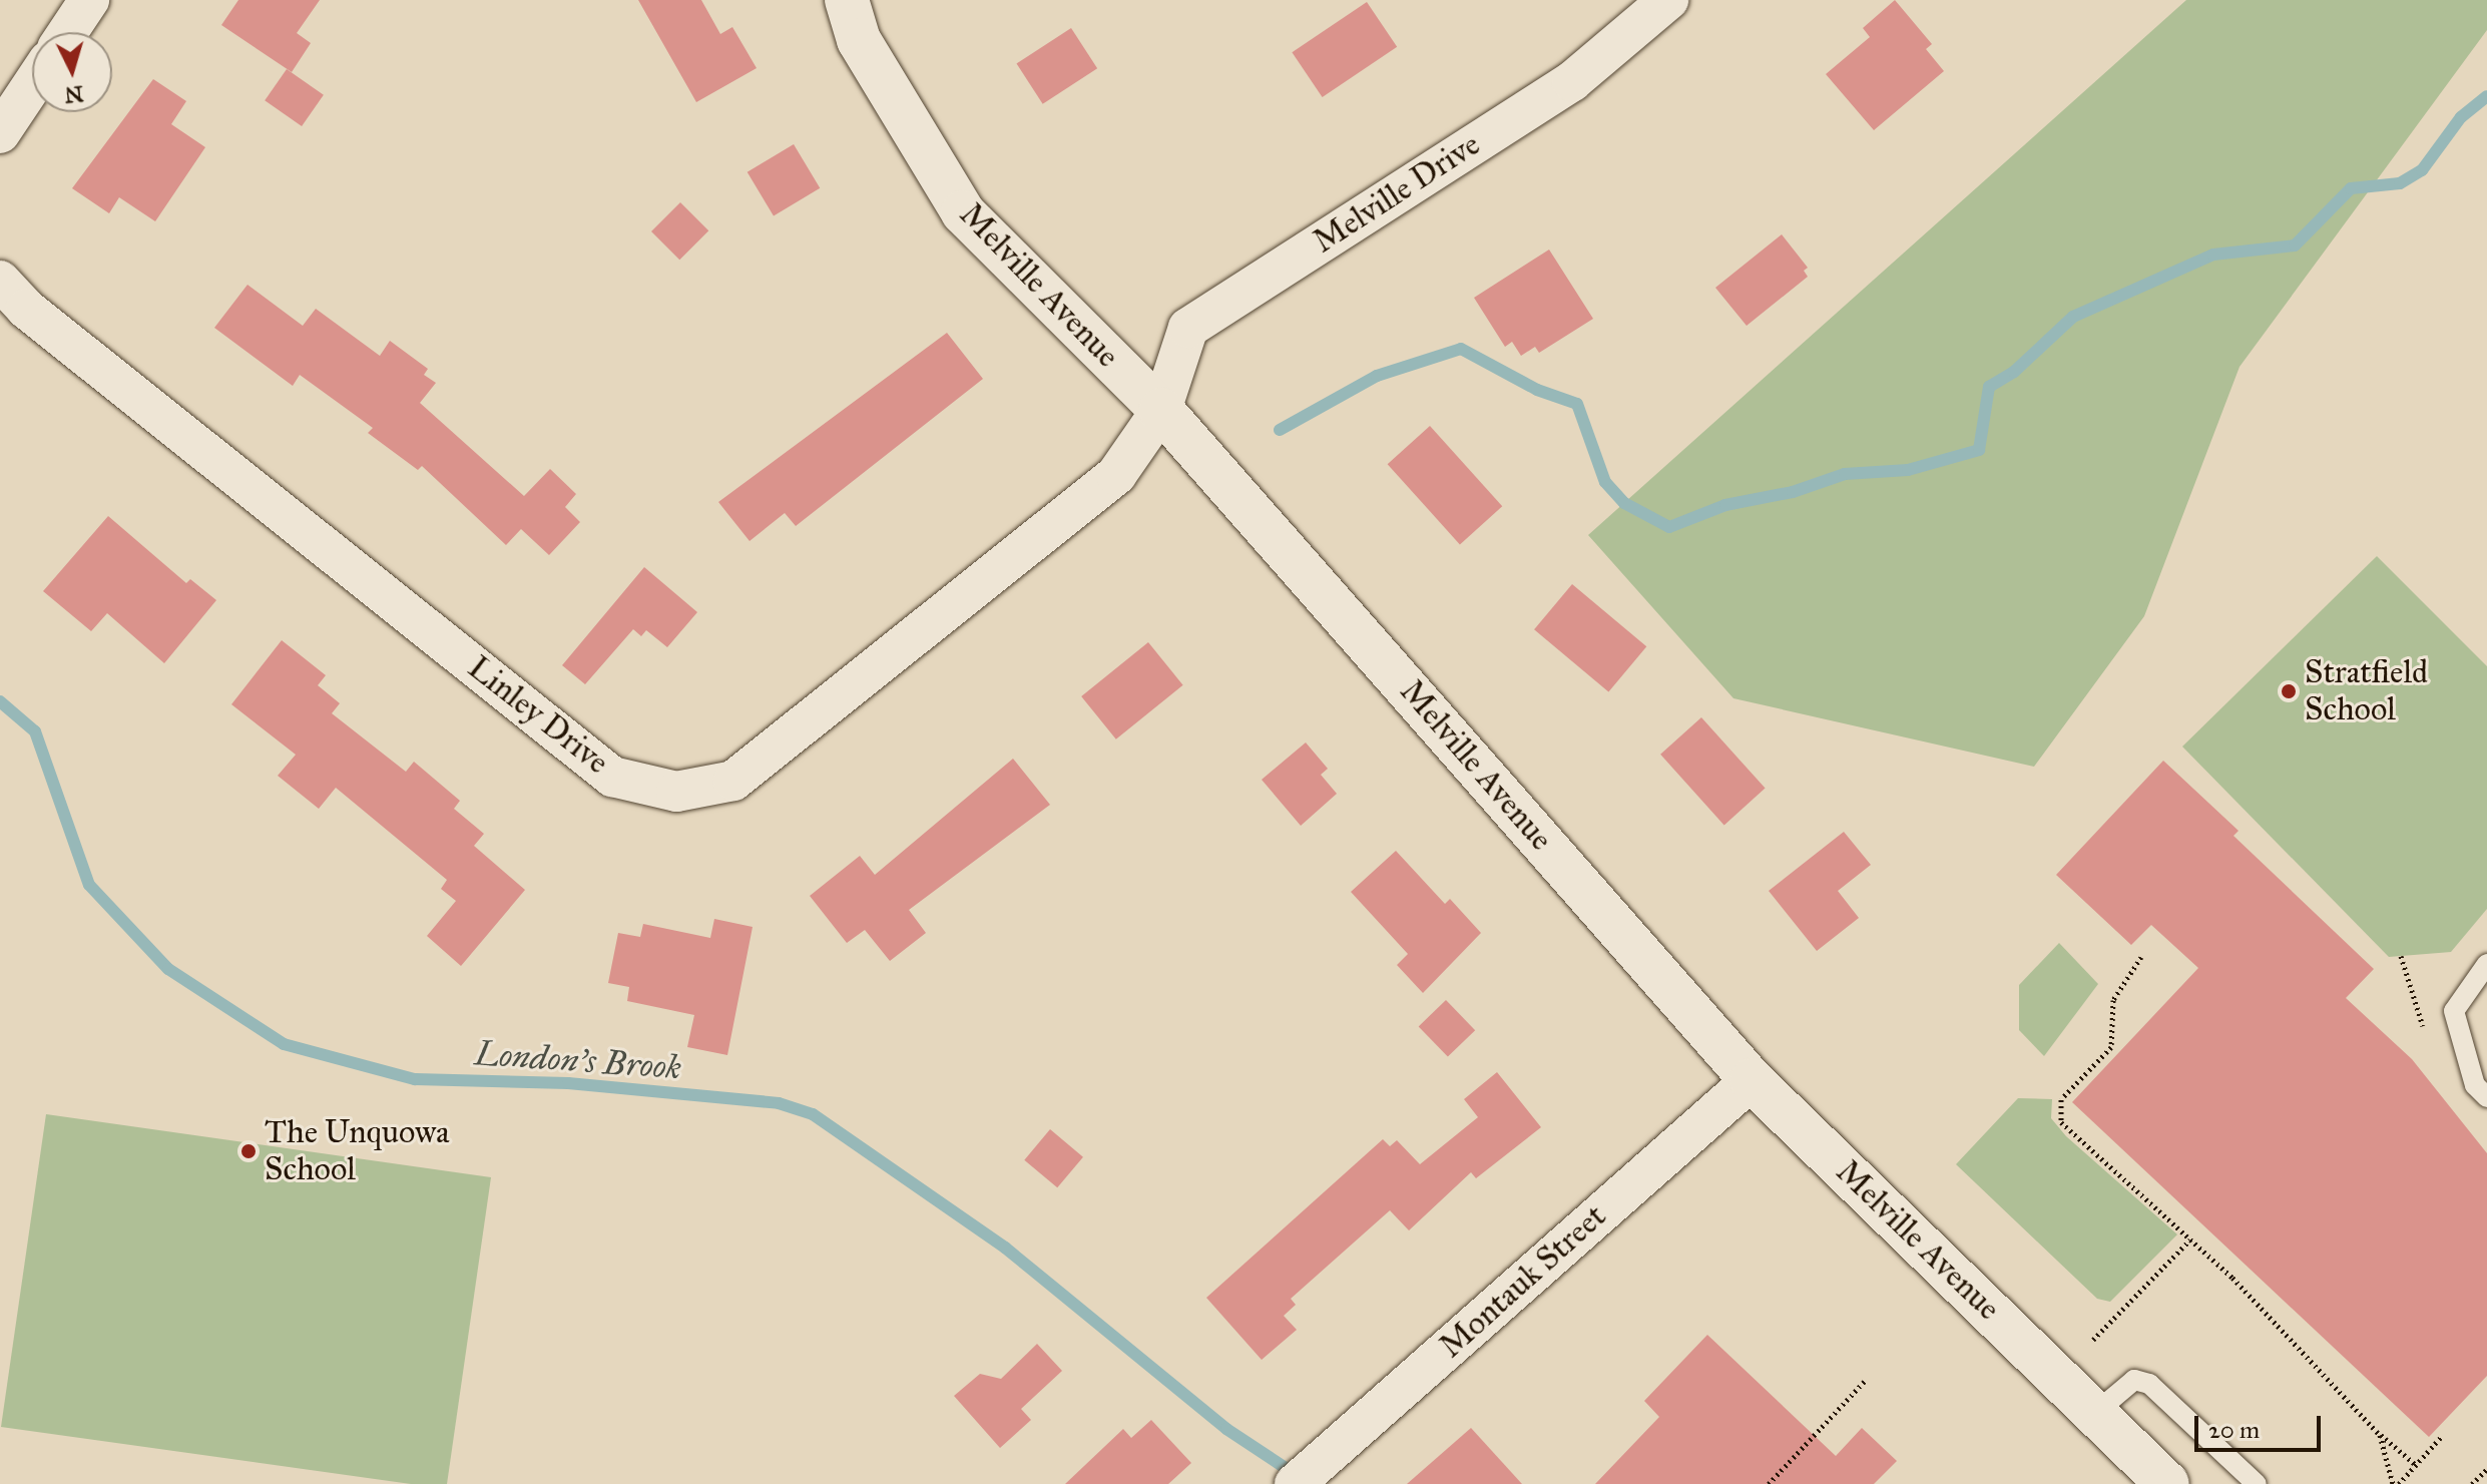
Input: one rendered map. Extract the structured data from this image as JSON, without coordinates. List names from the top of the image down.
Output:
{
  "streets": {
    "street": [
      "Melville Drive",
      "Melville Avenue",
      "Linley Drive",
      "Montauk Street"
    ]
  },
  "crossings": [
    ["Melville Drive", "Melville Avenue"],
    ["Melville Drive", "Linley Drive"],
    ["Melville Avenue", "Linley Drive"],
    ["Melville Avenue", "Montauk Street"]
  ],
  "water": ["London's Brook"],
  "places": ["Stratfield School", "The Unquowa School"],
  "scale_bar": "20 m",
  "north": "bottom"
}
